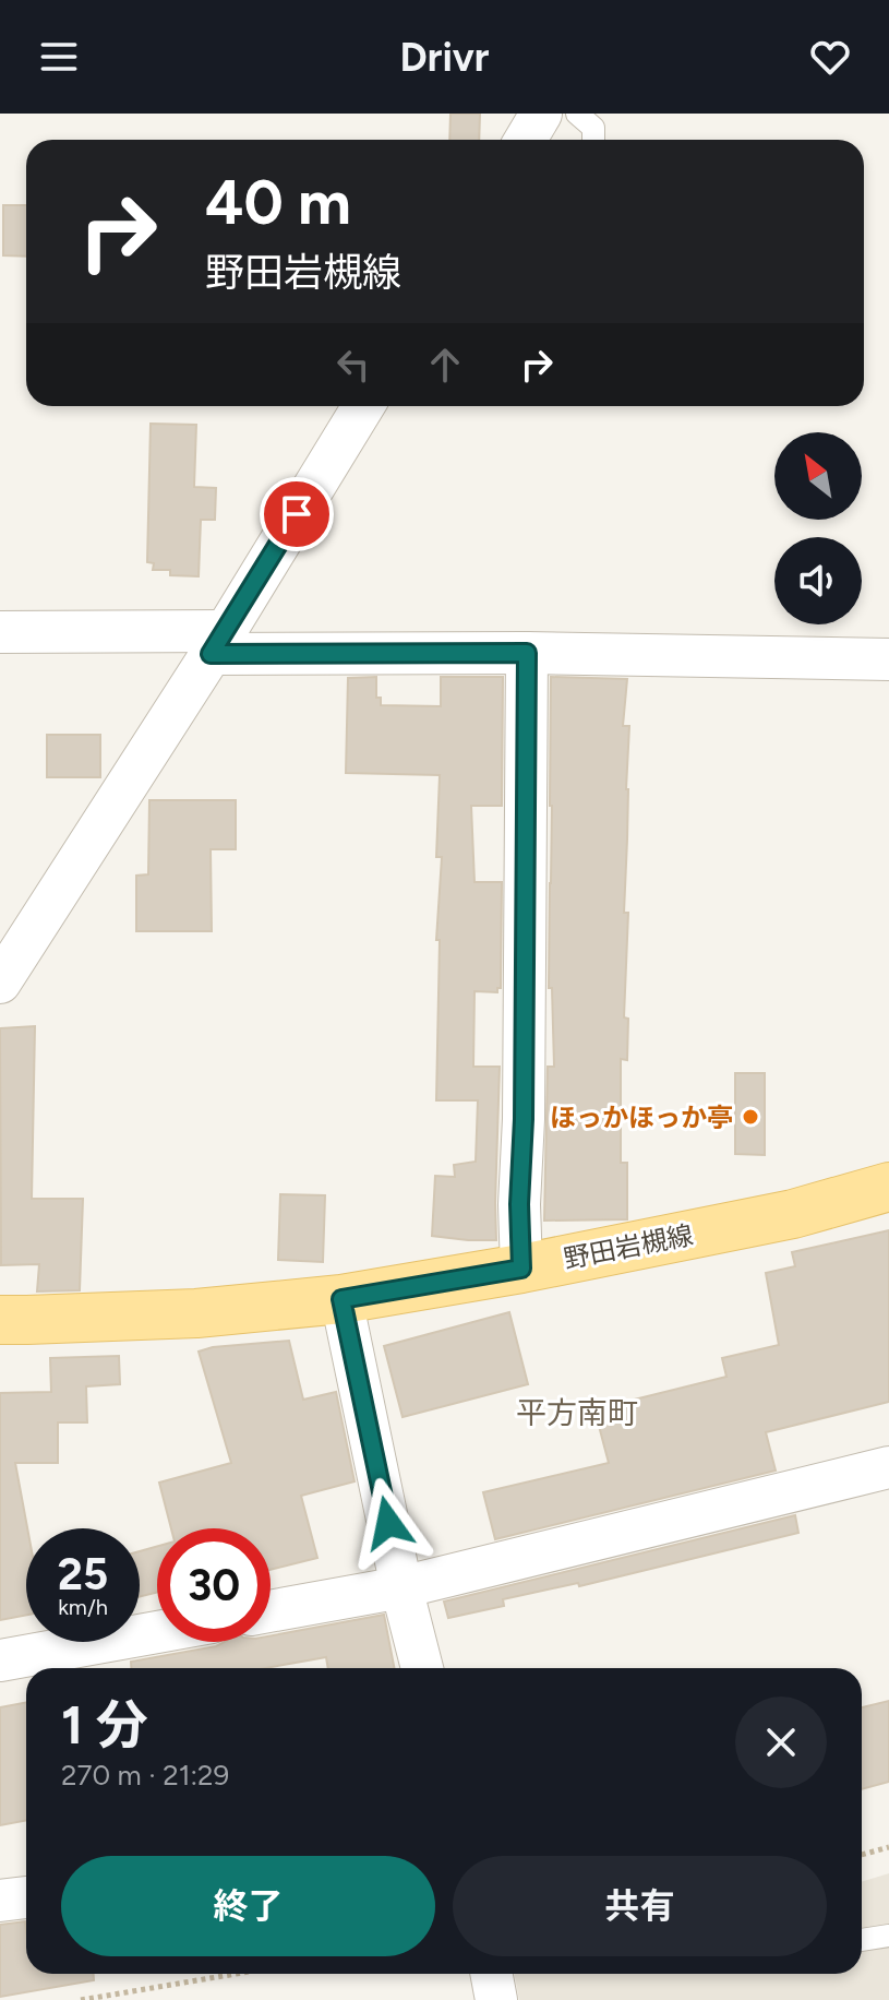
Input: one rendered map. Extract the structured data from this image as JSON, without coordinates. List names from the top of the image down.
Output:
{
  "streets": {
    "main road": ["野田岩槻線"]
  },
  "districts": ["平方南町"],
  "places": ["ほっかほっか亭"],
  "north": "top left",
  "page": {
    "header": "Drivr",
    "turn": ["40 m", "野田岩槻線"],
    "speed": "25 km/h",
    "limit": "30",
    "heading": ["1 分", "270 m · 21:29"],
    "buttons": ["終了", "共有"]
  }
}
